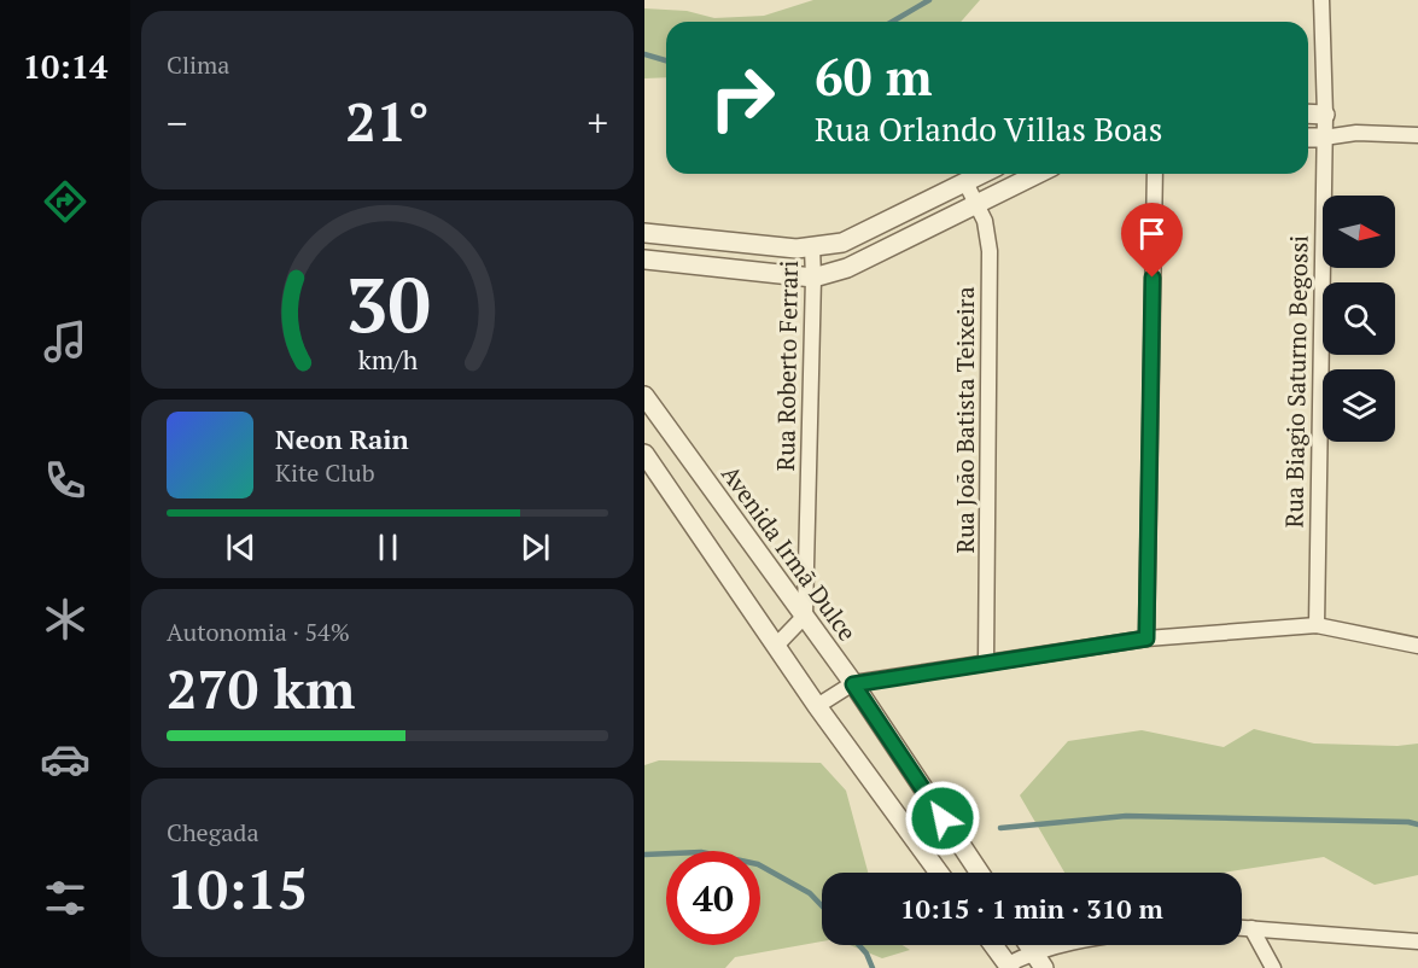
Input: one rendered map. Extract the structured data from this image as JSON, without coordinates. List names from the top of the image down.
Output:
{
  "streets": {
    "street": [
      "Rua Roberto Ferrari",
      "Rua Biagio Saturno Begossi",
      "Rua João Batista Teixeira",
      "Avenida Irmã Dulce"
    ]
  },
  "crossings": [
    ["Rua Roberto Ferrari", "Avenida Irmã Dulce"]
  ],
  "north": "right",
  "page": {
    "tabs": "10:14",
    "tile": [
      "Clima",
      ["Autonomia · 54%", "270 km"],
      ["Chegada", "10:15"]
    ],
    "turn": ["60 m", "Rua Orlando Villas Boas"],
    "heat": ["−", "21°", "+"],
    "song": ["Neon Rain", "Kite Club"],
    "limit": "40",
    "trip": "10:15 · 1 min · 310 m",
    "gauge": ["30", "km/h"]
  }
}
